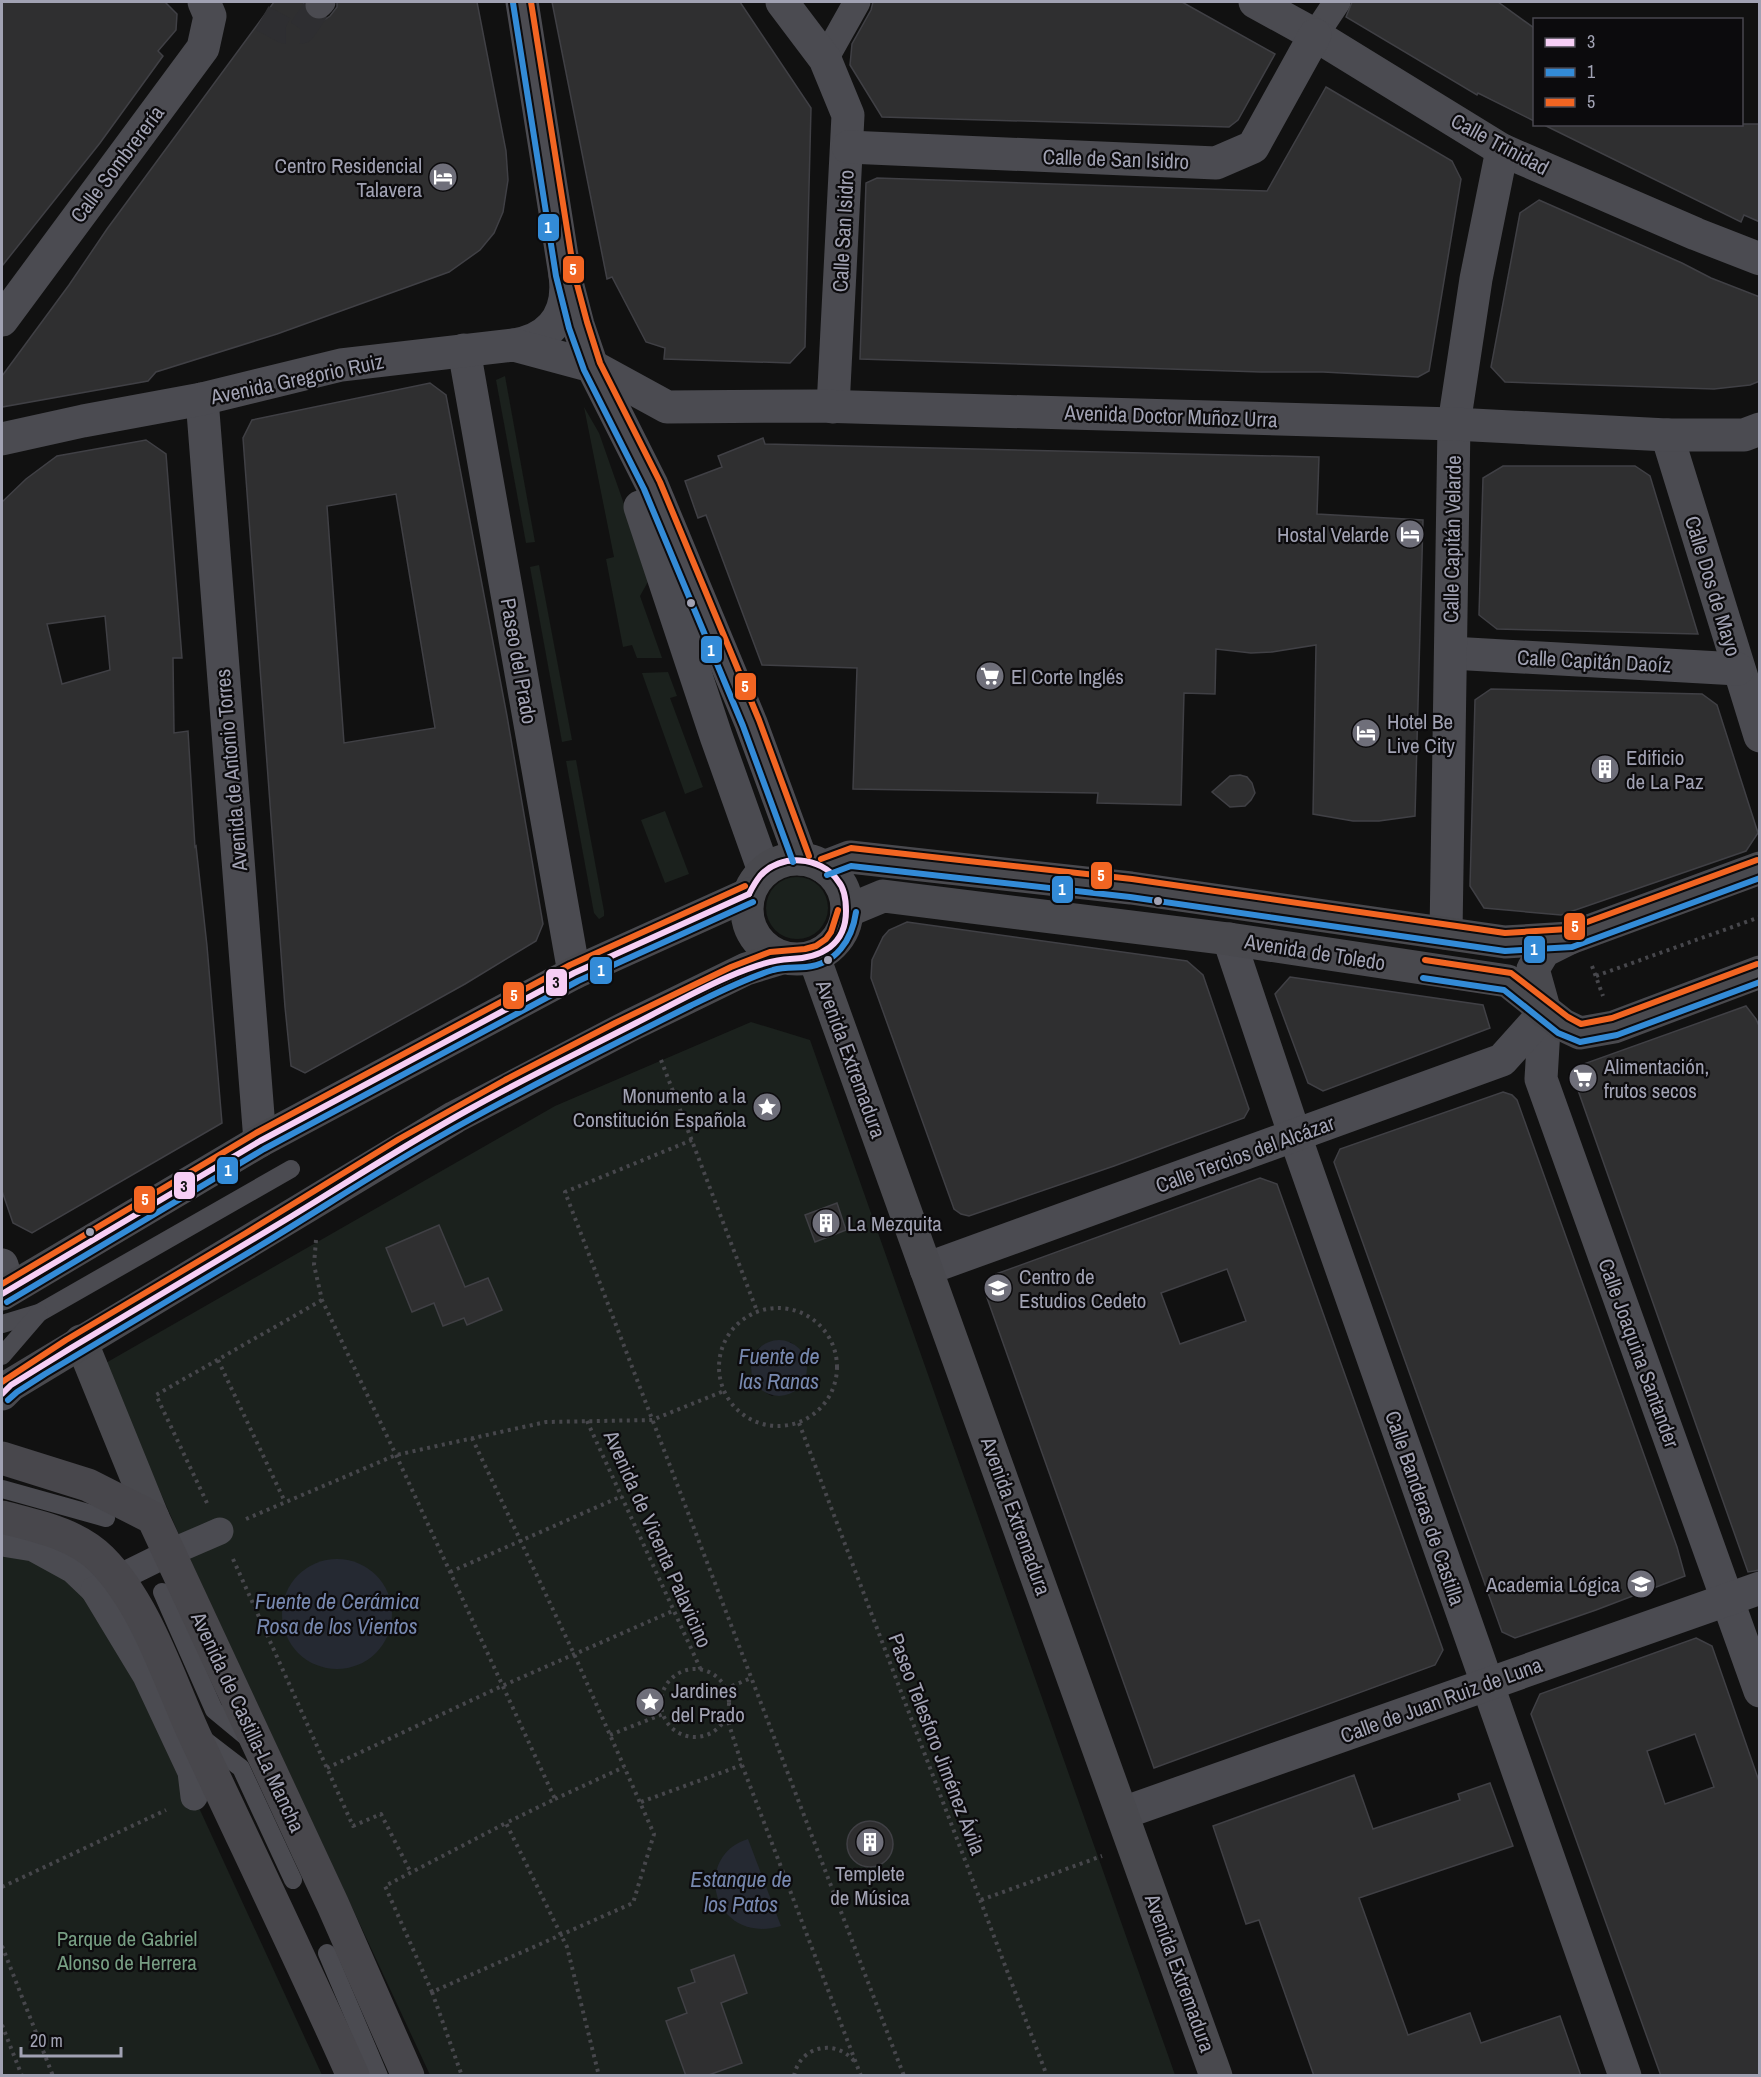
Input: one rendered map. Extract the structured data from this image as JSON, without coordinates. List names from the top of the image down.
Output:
{
  "streets": {
    "main road": ["Avenida de Toledo", "Avenida Extremadura", "Avenida de Castilla-La Mancha"],
    "street": [
      "Calle Trinidad",
      "Calle de San Isidro",
      "Calle Sombrerería",
      "Calle San Isidro",
      "Avenida Gregorio Ruiz",
      "Avenida Doctor Muñoz Urra",
      "Calle Capitán Velarde",
      "Calle Dos de Mayo",
      "Paseo del Prado",
      "Calle Capitán Daoíz",
      "Avenida de Antonio Torres",
      "Calle Tercios del Alcázar",
      "Calle Joaquina Santander",
      "Calle Banderas de Castilla",
      "Calle de Juan Ruiz de Luna"
    ],
    "path": ["Avenida de Vicenta Palavicino", "Paseo Telesforo Jiménez Ávila"]
  },
  "crossings": [
    ["Calle Trinidad", "Calle de San Isidro"],
    ["Calle Trinidad", "Calle Capitán Velarde"],
    ["Calle de San Isidro", "Calle San Isidro"],
    ["Calle San Isidro", "Avenida Doctor Muñoz Urra"],
    ["Avenida Gregorio Ruiz", "Avenida Doctor Muñoz Urra"],
    ["Avenida Gregorio Ruiz", "Paseo del Prado"],
    ["Avenida Gregorio Ruiz", "Avenida de Antonio Torres"],
    ["Avenida Doctor Muñoz Urra", "Calle Capitán Velarde"],
    ["Avenida Doctor Muñoz Urra", "Calle Dos de Mayo"],
    ["Calle Capitán Velarde", "Calle Capitán Daoíz"],
    ["Calle Capitán Velarde", "Avenida de Toledo"],
    ["Calle Dos de Mayo", "Calle Capitán Daoíz"],
    ["Avenida de Toledo", "Avenida Extremadura"],
    ["Avenida de Toledo", "Calle Tercios del Alcázar"],
    ["Avenida de Toledo", "Calle Joaquina Santander"],
    ["Avenida de Toledo", "Calle Banderas de Castilla"],
    ["Avenida Extremadura", "Calle Tercios del Alcázar"],
    ["Avenida Extremadura", "Calle de Juan Ruiz de Luna"],
    ["Calle Tercios del Alcázar", "Calle Joaquina Santander"],
    ["Calle Tercios del Alcázar", "Calle Banderas de Castilla"],
    ["Calle Joaquina Santander", "Calle de Juan Ruiz de Luna"],
    ["Calle Banderas de Castilla", "Calle de Juan Ruiz de Luna"]
  ],
  "water": ["Fuente de las Ranas", "Fuente de Cerámica Rosa de los Vientos", "Estanque de los Patos"],
  "parks": ["Parque de Gabriel Alonso de Herrera"],
  "places": {
    "hotel": ["Centro Residencial Talavera", "Hostal Velarde", "Hotel Be Live City"],
    "supermarket": ["El Corte Inglés", "Alimentación, frutos secos"],
    "building": ["Edificio de La Paz", "La Mezquita", "Templete de Música"],
    "place": ["Monumento a la Constitución Española", "Jardines del Prado"],
    "school or university": ["Centro de Estudios Cedeto", "Academia Lógica"]
  },
  "lines": ["transit line 5", "transit line 1", "transit line 3"],
  "legend": ["3", "1", "5"],
  "scale_bar": "20 m"
}
